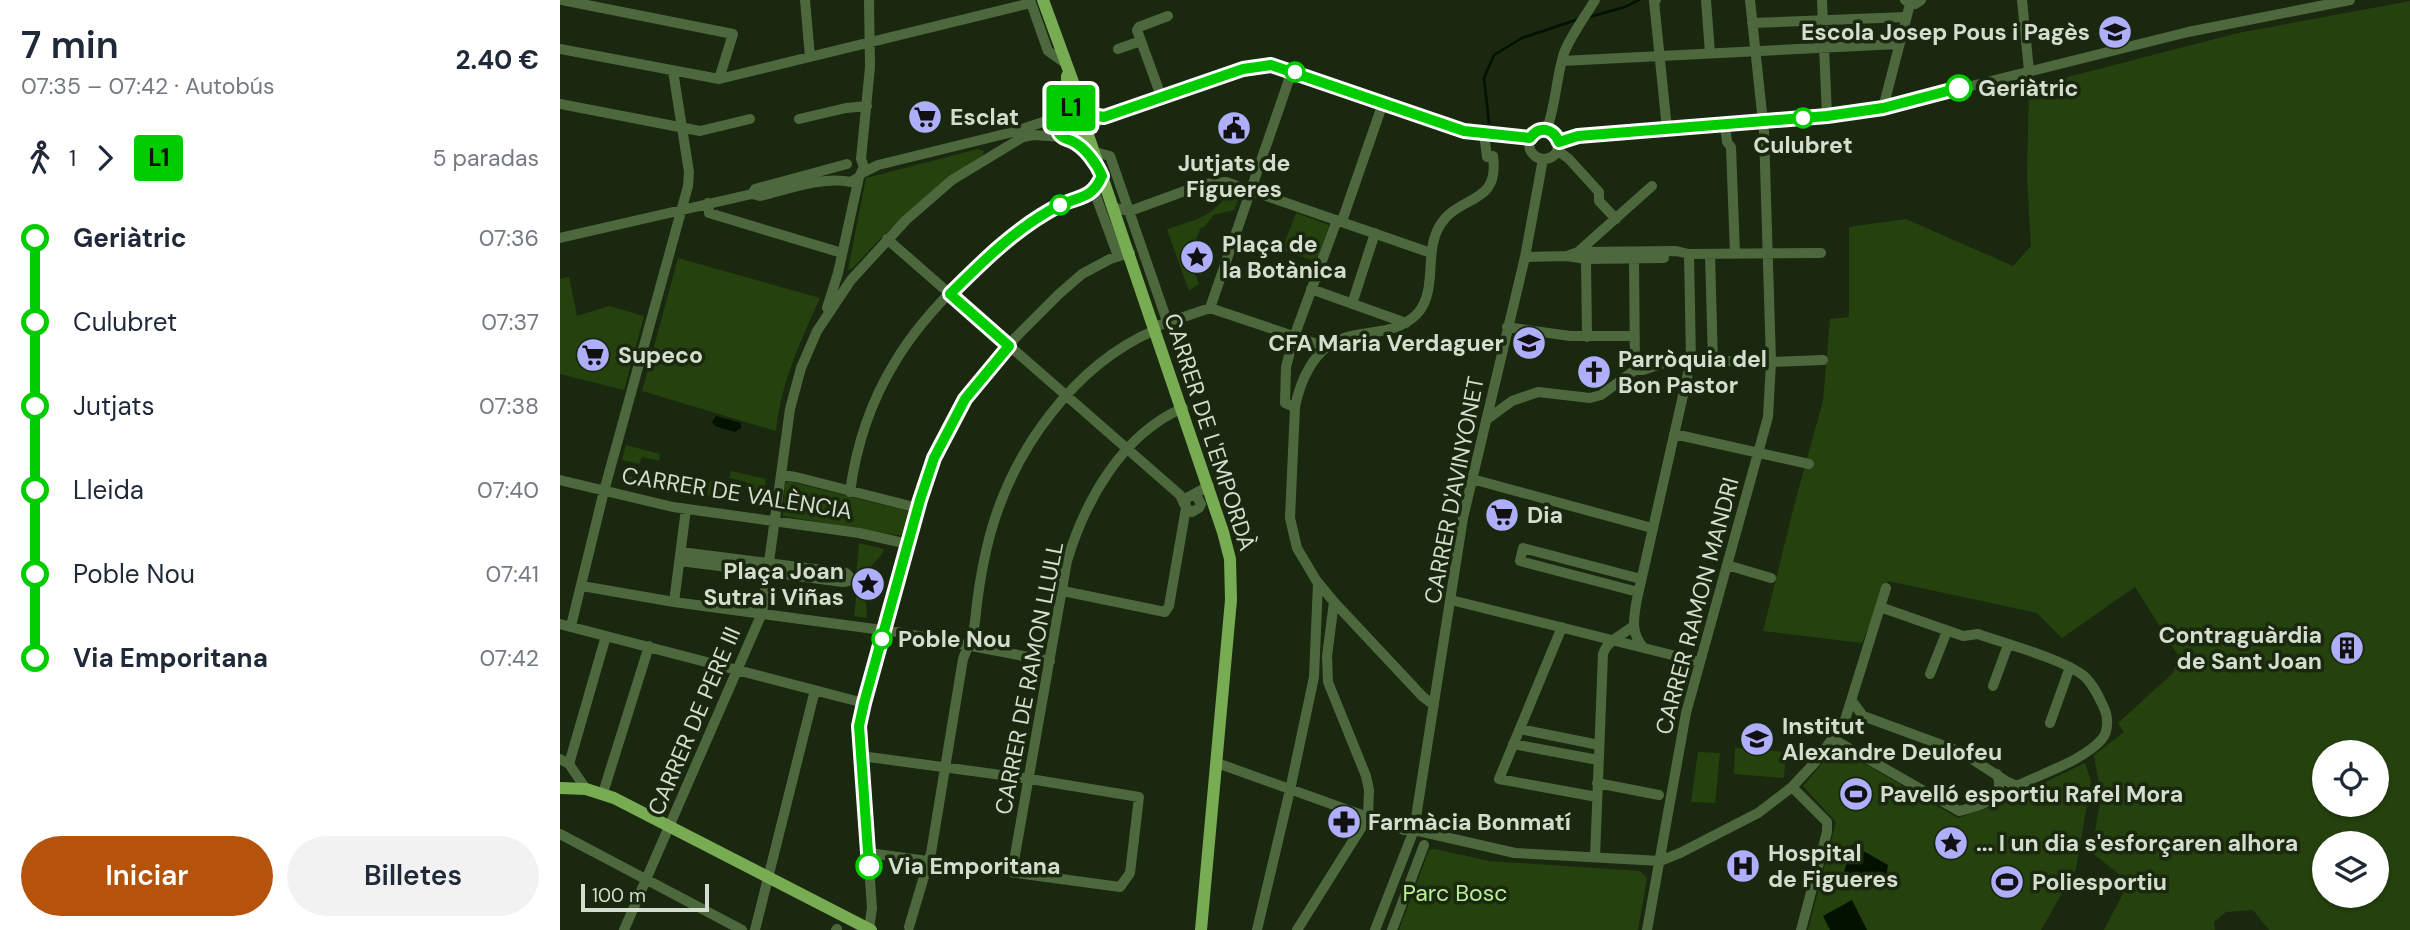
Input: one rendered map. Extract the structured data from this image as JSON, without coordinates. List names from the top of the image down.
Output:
{
  "streets": {
    "main road": ["CARRER DE L'EMPORDÀ"],
    "street": [
      "CARRER D'AVINYONET",
      "CARRER DE VALÈNCIA",
      "CARRER RAMON MANDRI",
      "CARRER DE RAMON LLULL",
      "CARRER DE PERE III"
    ]
  },
  "crossings": [
    ["CARRER DE L'EMPORDÀ", "CARRER DE RAMON LLULL"],
    ["CARRER DE VALÈNCIA", "CARRER DE PERE III"]
  ],
  "parks": ["Parc Bosc"],
  "places": {
    "school or university": ["Escola Josep Pous i Pagès", "CFA Maria Verdaguer", "Institut Alexandre Deulofeu"],
    "other": [
      "Geriàtric",
      "Culubret",
      "Poble Nou",
      "Via Emporitana"
    ],
    "supermarket": ["Esclat", "Supeco", "Dia"],
    "public building": ["Jutjats de Figueres"],
    "place": ["Plaça de la Botànica", "Plaça Joan Sutra i Viñas", "... I un dia s'esforçaren alhora"],
    "church": ["Parròquia del Bon Pastor"],
    "building": ["Contraguàrdia de Sant Joan"],
    "sports": ["Pavelló esportiu Rafel Mora", "Poliesportiu"],
    "pharmacy": ["Farmàcia Bonmatí"],
    "hospital": ["Hospital de Figueres"]
  },
  "lines": ["bus line L1"],
  "scale_bar": "100 m",
  "page": {
    "heading": ["7 min", "07:35 – 07:42 · Autobús", "2.40 €"],
    "on_map": "L1",
    "legs": ["1", "L1", "5 paradas"],
    "list": [
      {
        "name": "Geriàtric",
        "value": "07:36"
      },
      {
        "name": "Culubret",
        "value": "07:37"
      },
      {
        "name": "Jutjats",
        "value": "07:38"
      },
      {
        "name": "Lleida",
        "value": "07:40"
      },
      {
        "name": "Poble Nou",
        "value": "07:41"
      },
      {
        "name": "Via Emporitana",
        "value": "07:42"
      }
    ],
    "buttons": ["Iniciar", "Billetes"],
    "scale": "100 m"
  }
}
